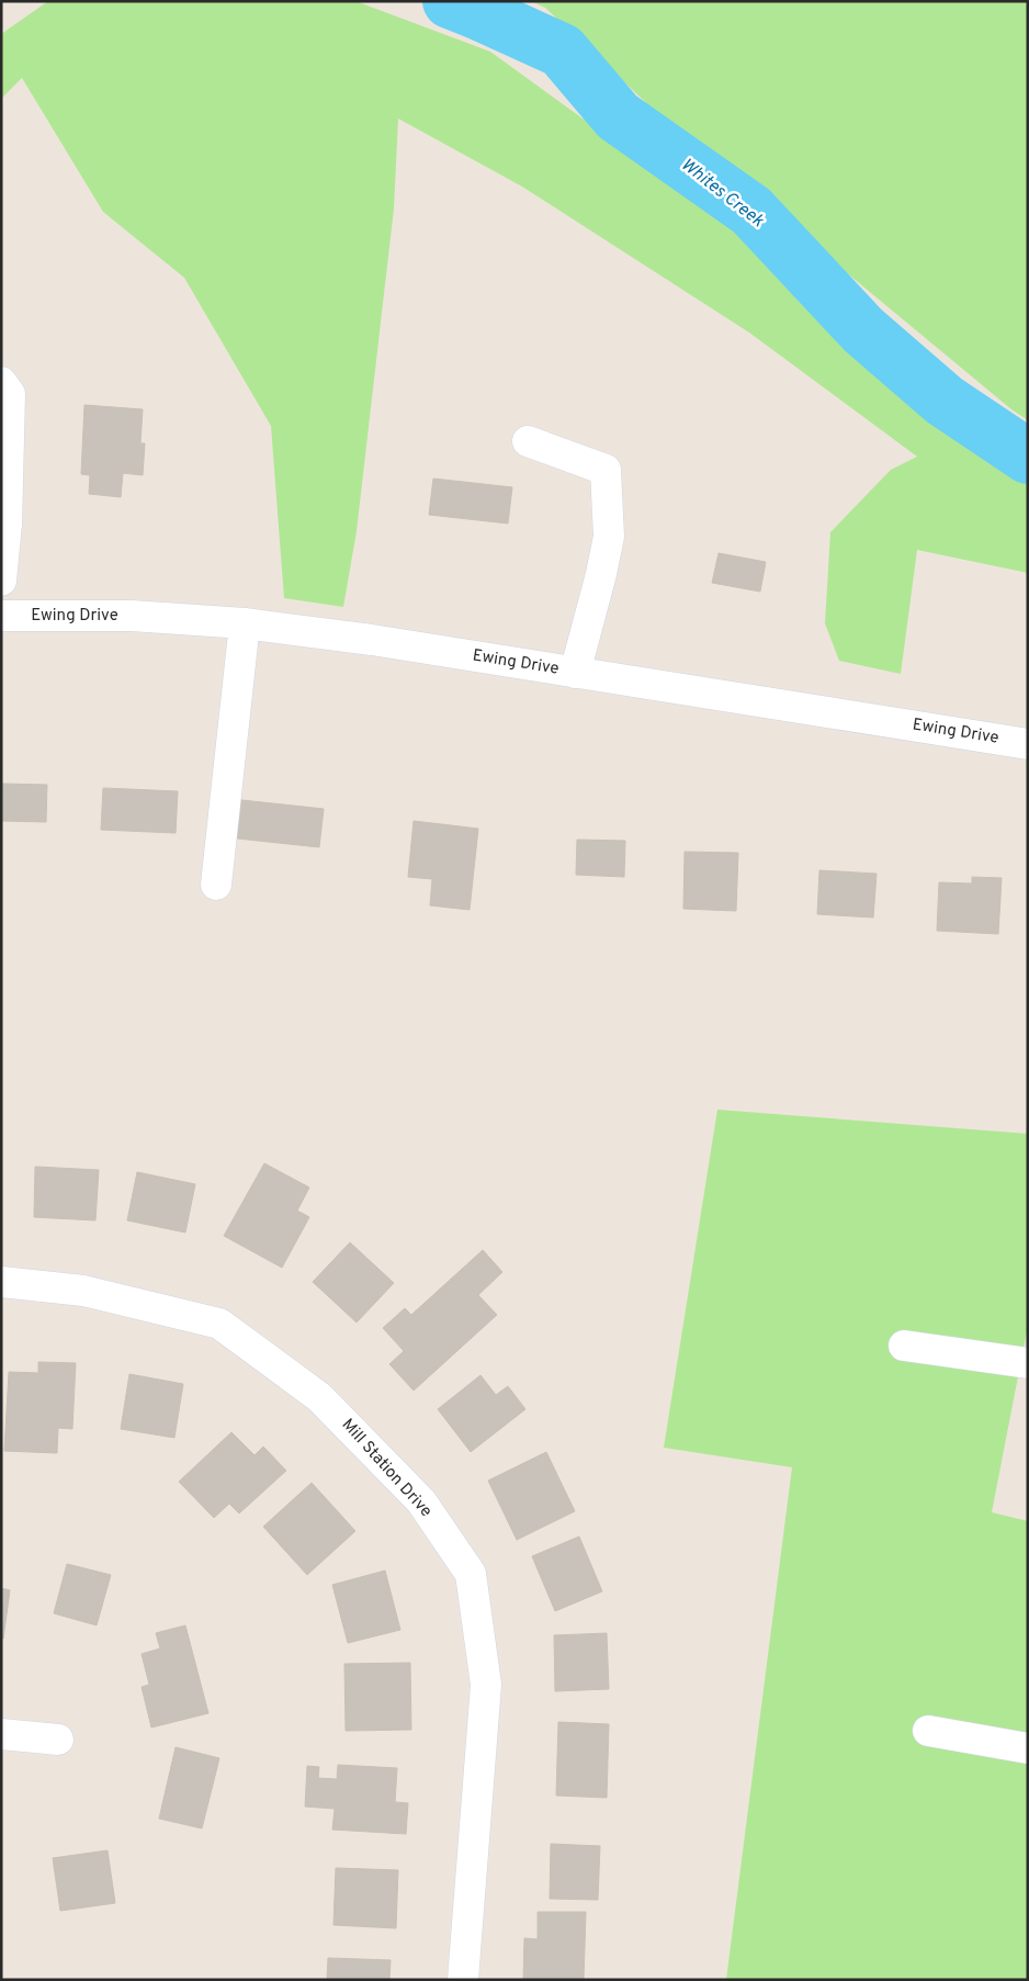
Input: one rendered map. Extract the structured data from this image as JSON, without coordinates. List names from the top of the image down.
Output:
{
  "streets": {
    "street": ["Ewing Drive", "Mill Station Drive"]
  },
  "water": ["Whites Creek"]
}
